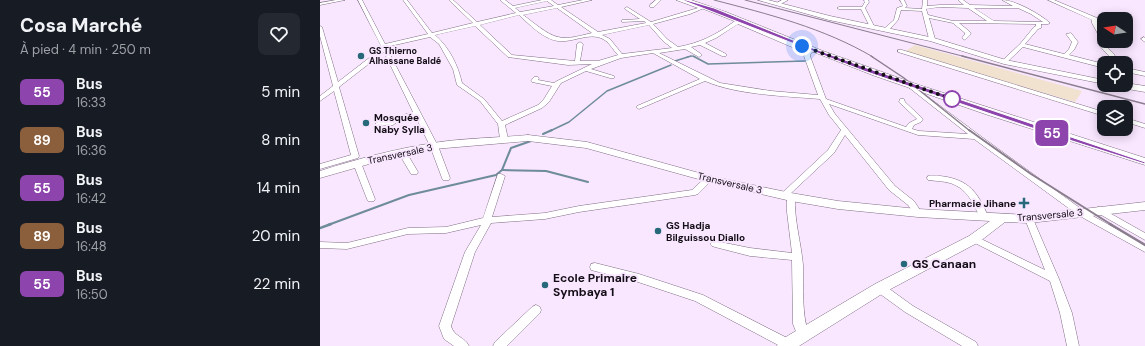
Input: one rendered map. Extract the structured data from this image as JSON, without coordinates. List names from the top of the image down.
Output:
{
  "streets": {
    "main road": ["Transversale 3"]
  },
  "places": {
    "other": [
      "GS Thierno Alhassane Baldé",
      "Mosquée Naby Sylla",
      "GS Hadja Bilguissou Diallo",
      "GS Canaan",
      "Ecole Primaire Symbaya 1"
    ],
    "health": ["Pharmacie Jihane"]
  },
  "lines": ["bus line 55"],
  "north": "left",
  "page": {
    "heading": ["Cosa Marché", "À pied · 4 min · 250 m"],
    "on_map": "55",
    "list": [
      {
        "mark": "55",
        "name": "Bus",
        "note": "16:33",
        "value": "5 min"
      },
      {
        "mark": "89",
        "name": "Bus",
        "note": "16:36",
        "value": "8 min"
      },
      {
        "mark": "55",
        "name": "Bus",
        "note": "16:42",
        "value": "14 min"
      },
      {
        "mark": "89",
        "name": "Bus",
        "note": "16:48",
        "value": "20 min"
      },
      {
        "mark": "55",
        "name": "Bus",
        "note": "16:50",
        "value": "22 min"
      }
    ]
  }
}
